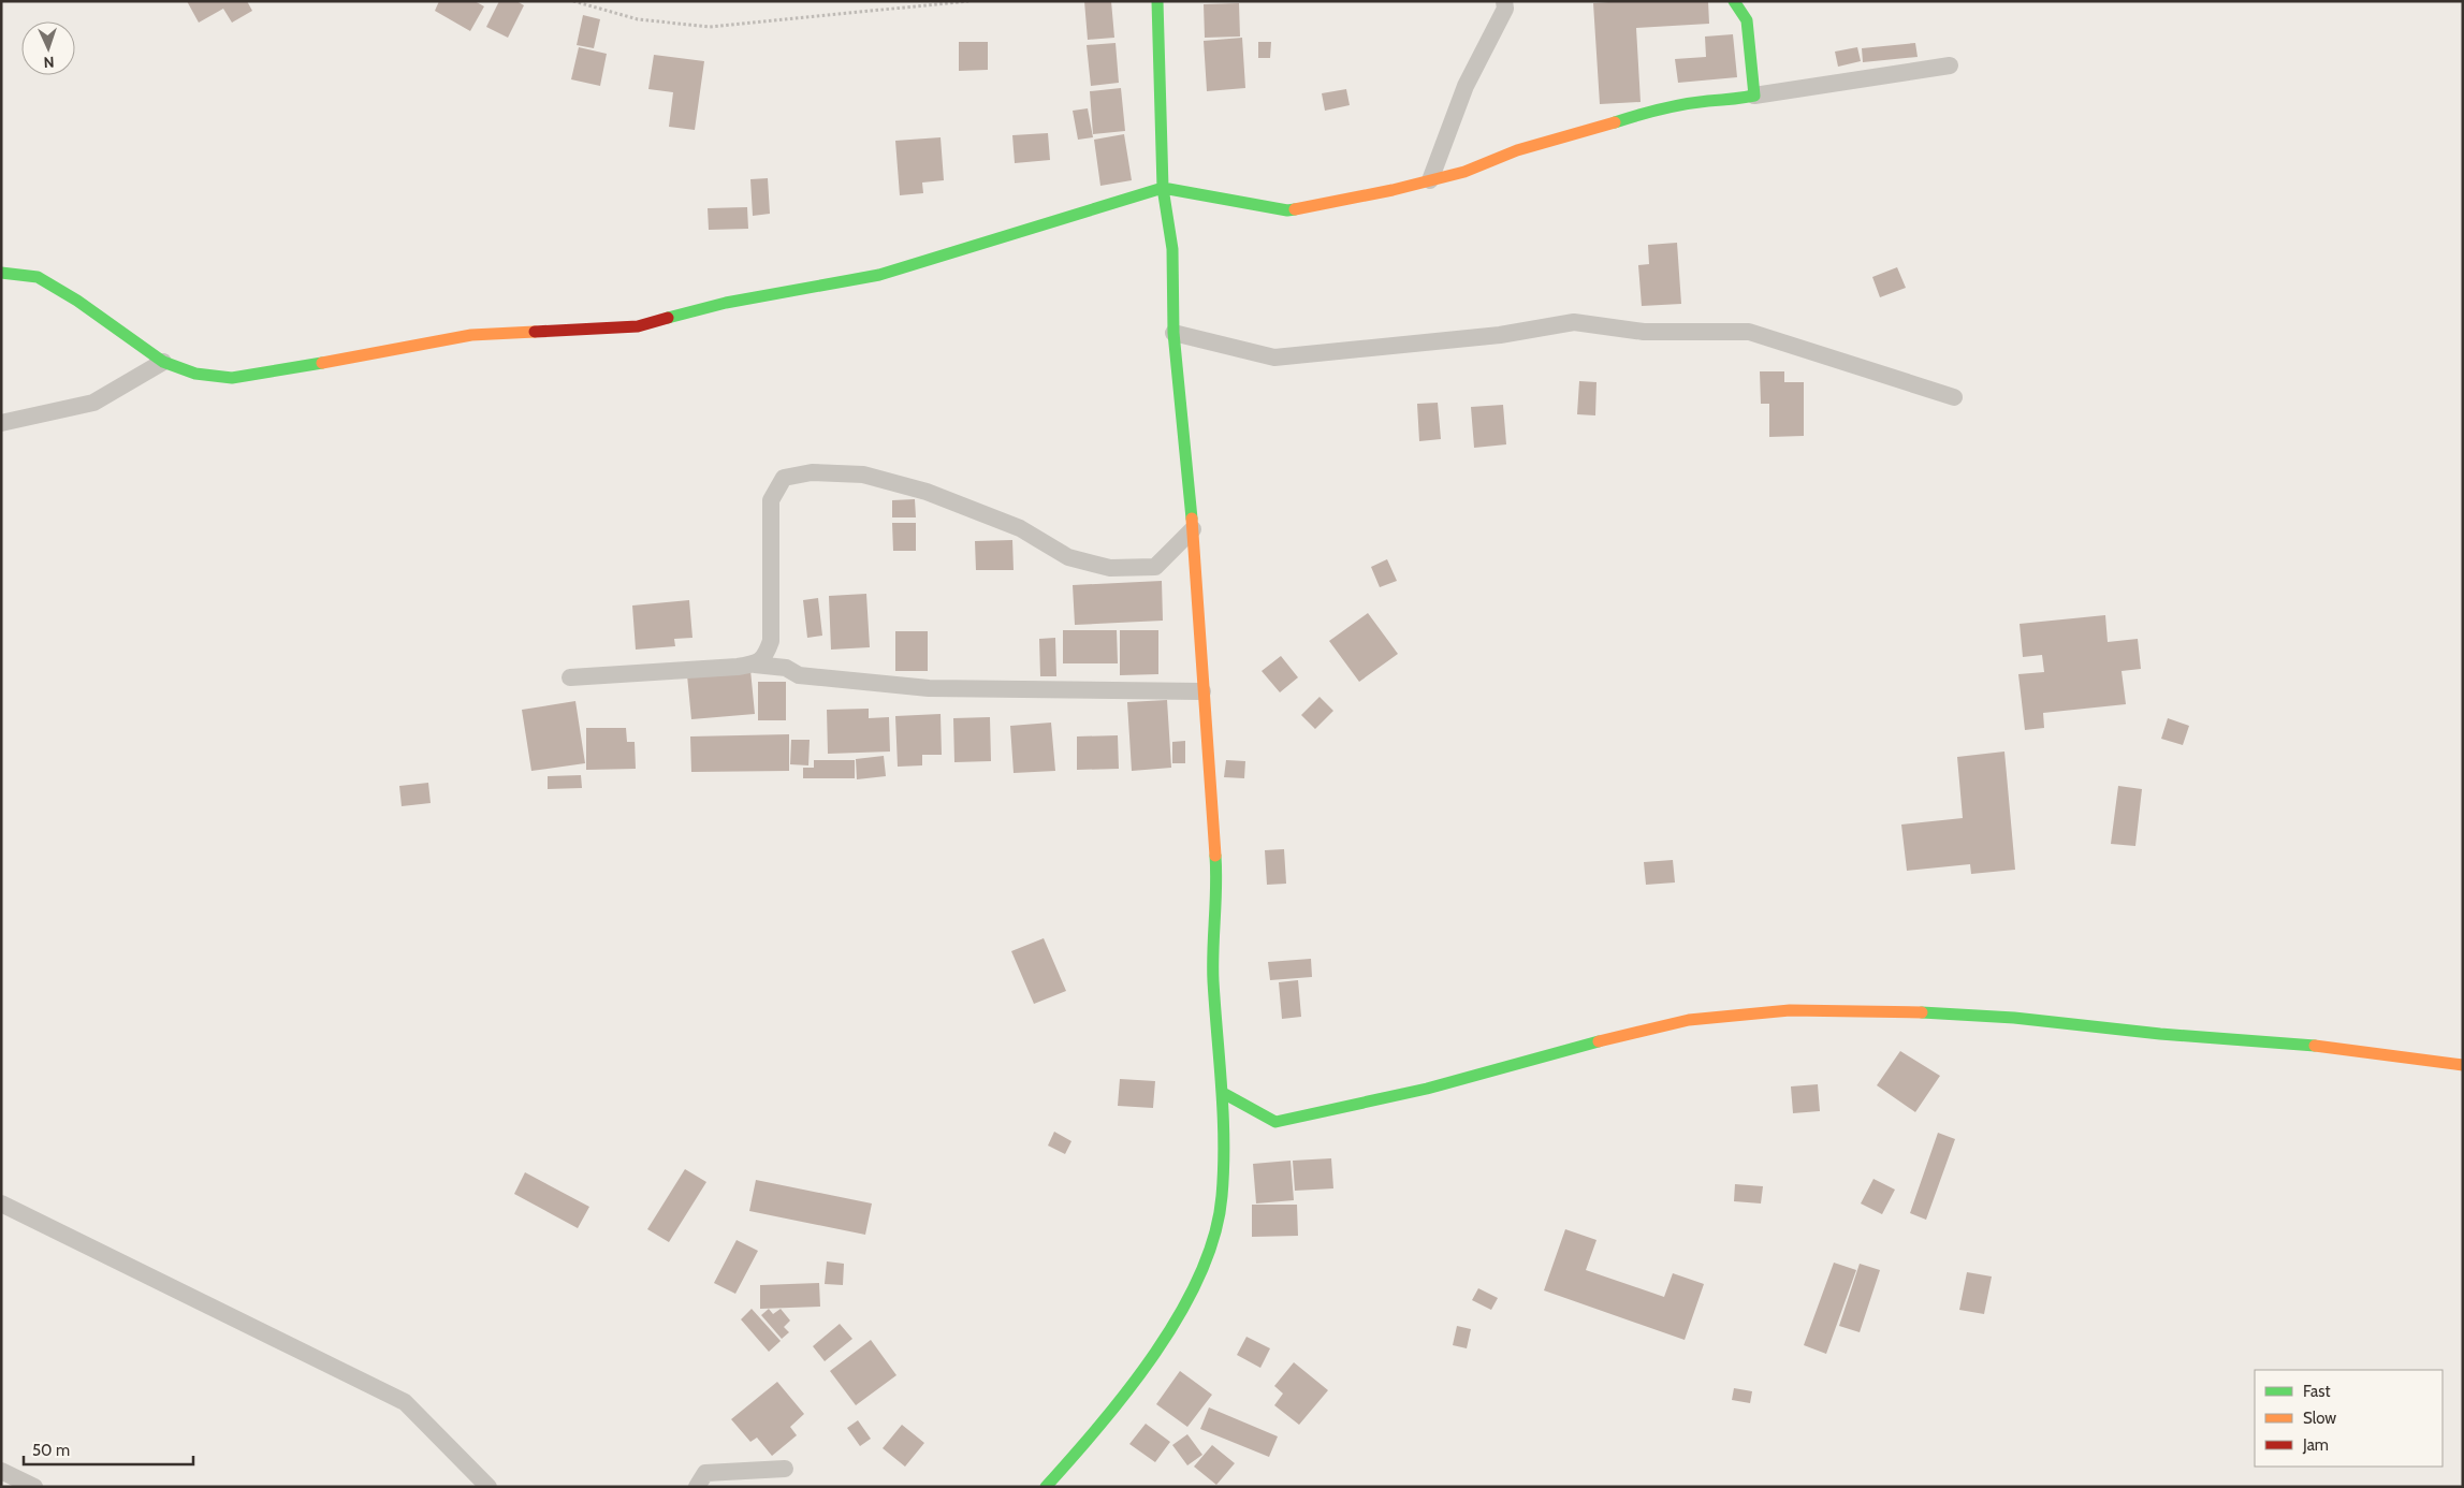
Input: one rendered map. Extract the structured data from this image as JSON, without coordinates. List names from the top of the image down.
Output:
{
  "legend": ["Fast", "Slow", "Jam"],
  "scale_bar": "50 m",
  "north": "bottom"
}
